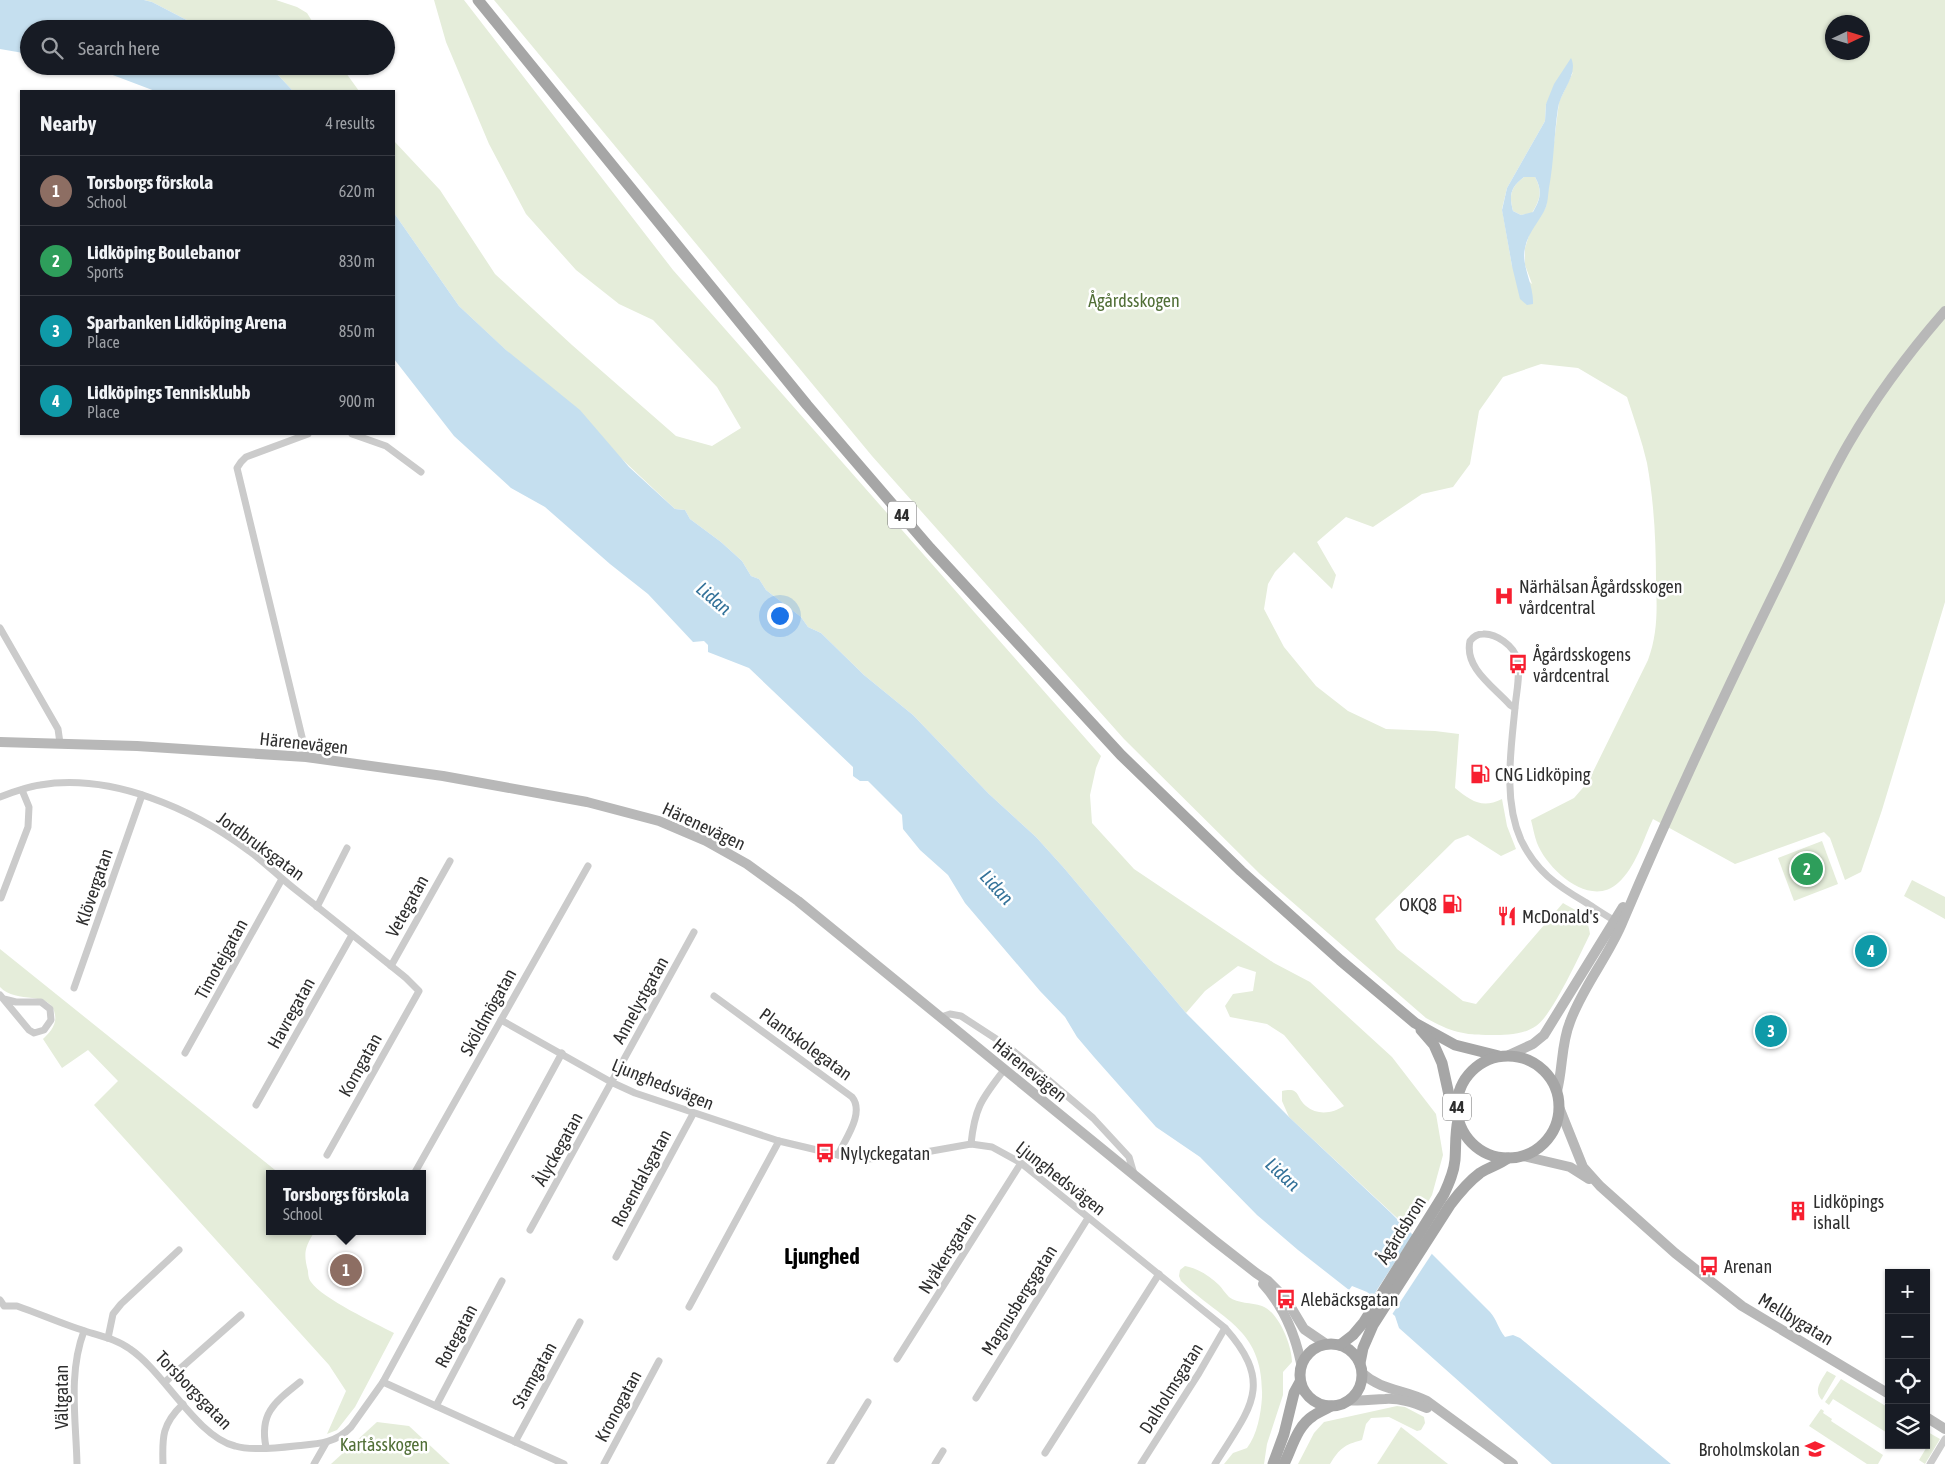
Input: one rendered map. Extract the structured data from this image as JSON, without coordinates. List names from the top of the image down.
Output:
{
  "streets": {
    "main road": ["44", "Ågårdsbron"],
    "street": [
      "Härenevägen",
      "Jordbruksgatan",
      "Klövergatan",
      "Vetegatan",
      "Timotejgatan",
      "Annelystgatan",
      "Sköldmögatan",
      "Havregatan",
      "Plantskolegatan",
      "Korngatan",
      "Ljunghedsvägen",
      "Ålyckegatan",
      "Rosendalsgatan",
      "Nyåkersgatan",
      "Magnusbergsgatan",
      "Mellbygatan",
      "Rotegatan",
      "Stamgatan",
      "Dalholmsgatan",
      "Torsborgsgatan",
      "Vältgatan",
      "Kronogatan"
    ]
  },
  "crossings": [
    ["44", "Härenevägen"],
    ["44", "Ågårdsbron"],
    ["44", "Mellbygatan"],
    ["Härenevägen", "Ågårdsbron"],
    ["Jordbruksgatan", "Klövergatan"],
    ["Jordbruksgatan", "Vetegatan"],
    ["Jordbruksgatan", "Timotejgatan"],
    ["Jordbruksgatan", "Havregatan"],
    ["Jordbruksgatan", "Korngatan"],
    ["Annelystgatan", "Ljunghedsvägen"],
    ["Annelystgatan", "Ålyckegatan"],
    ["Sköldmögatan", "Ljunghedsvägen"],
    ["Plantskolegatan", "Ljunghedsvägen"],
    ["Ljunghedsvägen", "Ålyckegatan"],
    ["Ljunghedsvägen", "Rosendalsgatan"],
    ["Ljunghedsvägen", "Nyåkersgatan"],
    ["Ljunghedsvägen", "Magnusbergsgatan"],
    ["Ljunghedsvägen", "Dalholmsgatan"],
    ["Ågårdsbron", "Mellbygatan"],
    ["Torsborgsgatan", "Vältgatan"]
  ],
  "districts": ["Ljunghed"],
  "water": ["Lidan"],
  "parks": ["Ågårdsskogen", "Kartåsskogen"],
  "places": {
    "hospital": ["Närhälsan Ågårdsskogen vårdcentral"],
    "bus stop": [
      "Ågårdsskogens vårdcentral",
      "Nylyckegatan",
      "Arenan",
      "Alebäcksgatan"
    ],
    "fuel station": ["CNG Lidköping", "OKQ8"],
    "restaurant": ["McDonald's"],
    "building": ["Lidköpings ishall"],
    "school or university": ["Broholmskolan"]
  },
  "north": "right",
  "page": {
    "search": "Search here",
    "heading": ["Nearby", "4 results"],
    "list": [
      {
        "mark": "1",
        "name": "Torsborgs förskola",
        "note": "School",
        "value": "620 m"
      },
      {
        "mark": "2",
        "name": "Lidköping Boulebanor",
        "note": "Sports",
        "value": "830 m"
      },
      {
        "mark": "3",
        "name": "Sparbanken Lidköping Arena",
        "note": "Place",
        "value": "850 m"
      },
      {
        "mark": "4",
        "name": "Lidköpings Tennisklubb",
        "note": "Place",
        "value": "900 m"
      }
    ],
    "pins": [
      "2",
      "4",
      "3",
      "1"
    ],
    "popup": ["Torsborgs förskola", "School"],
    "map_buttons": ["+", "−"]
  }
}
